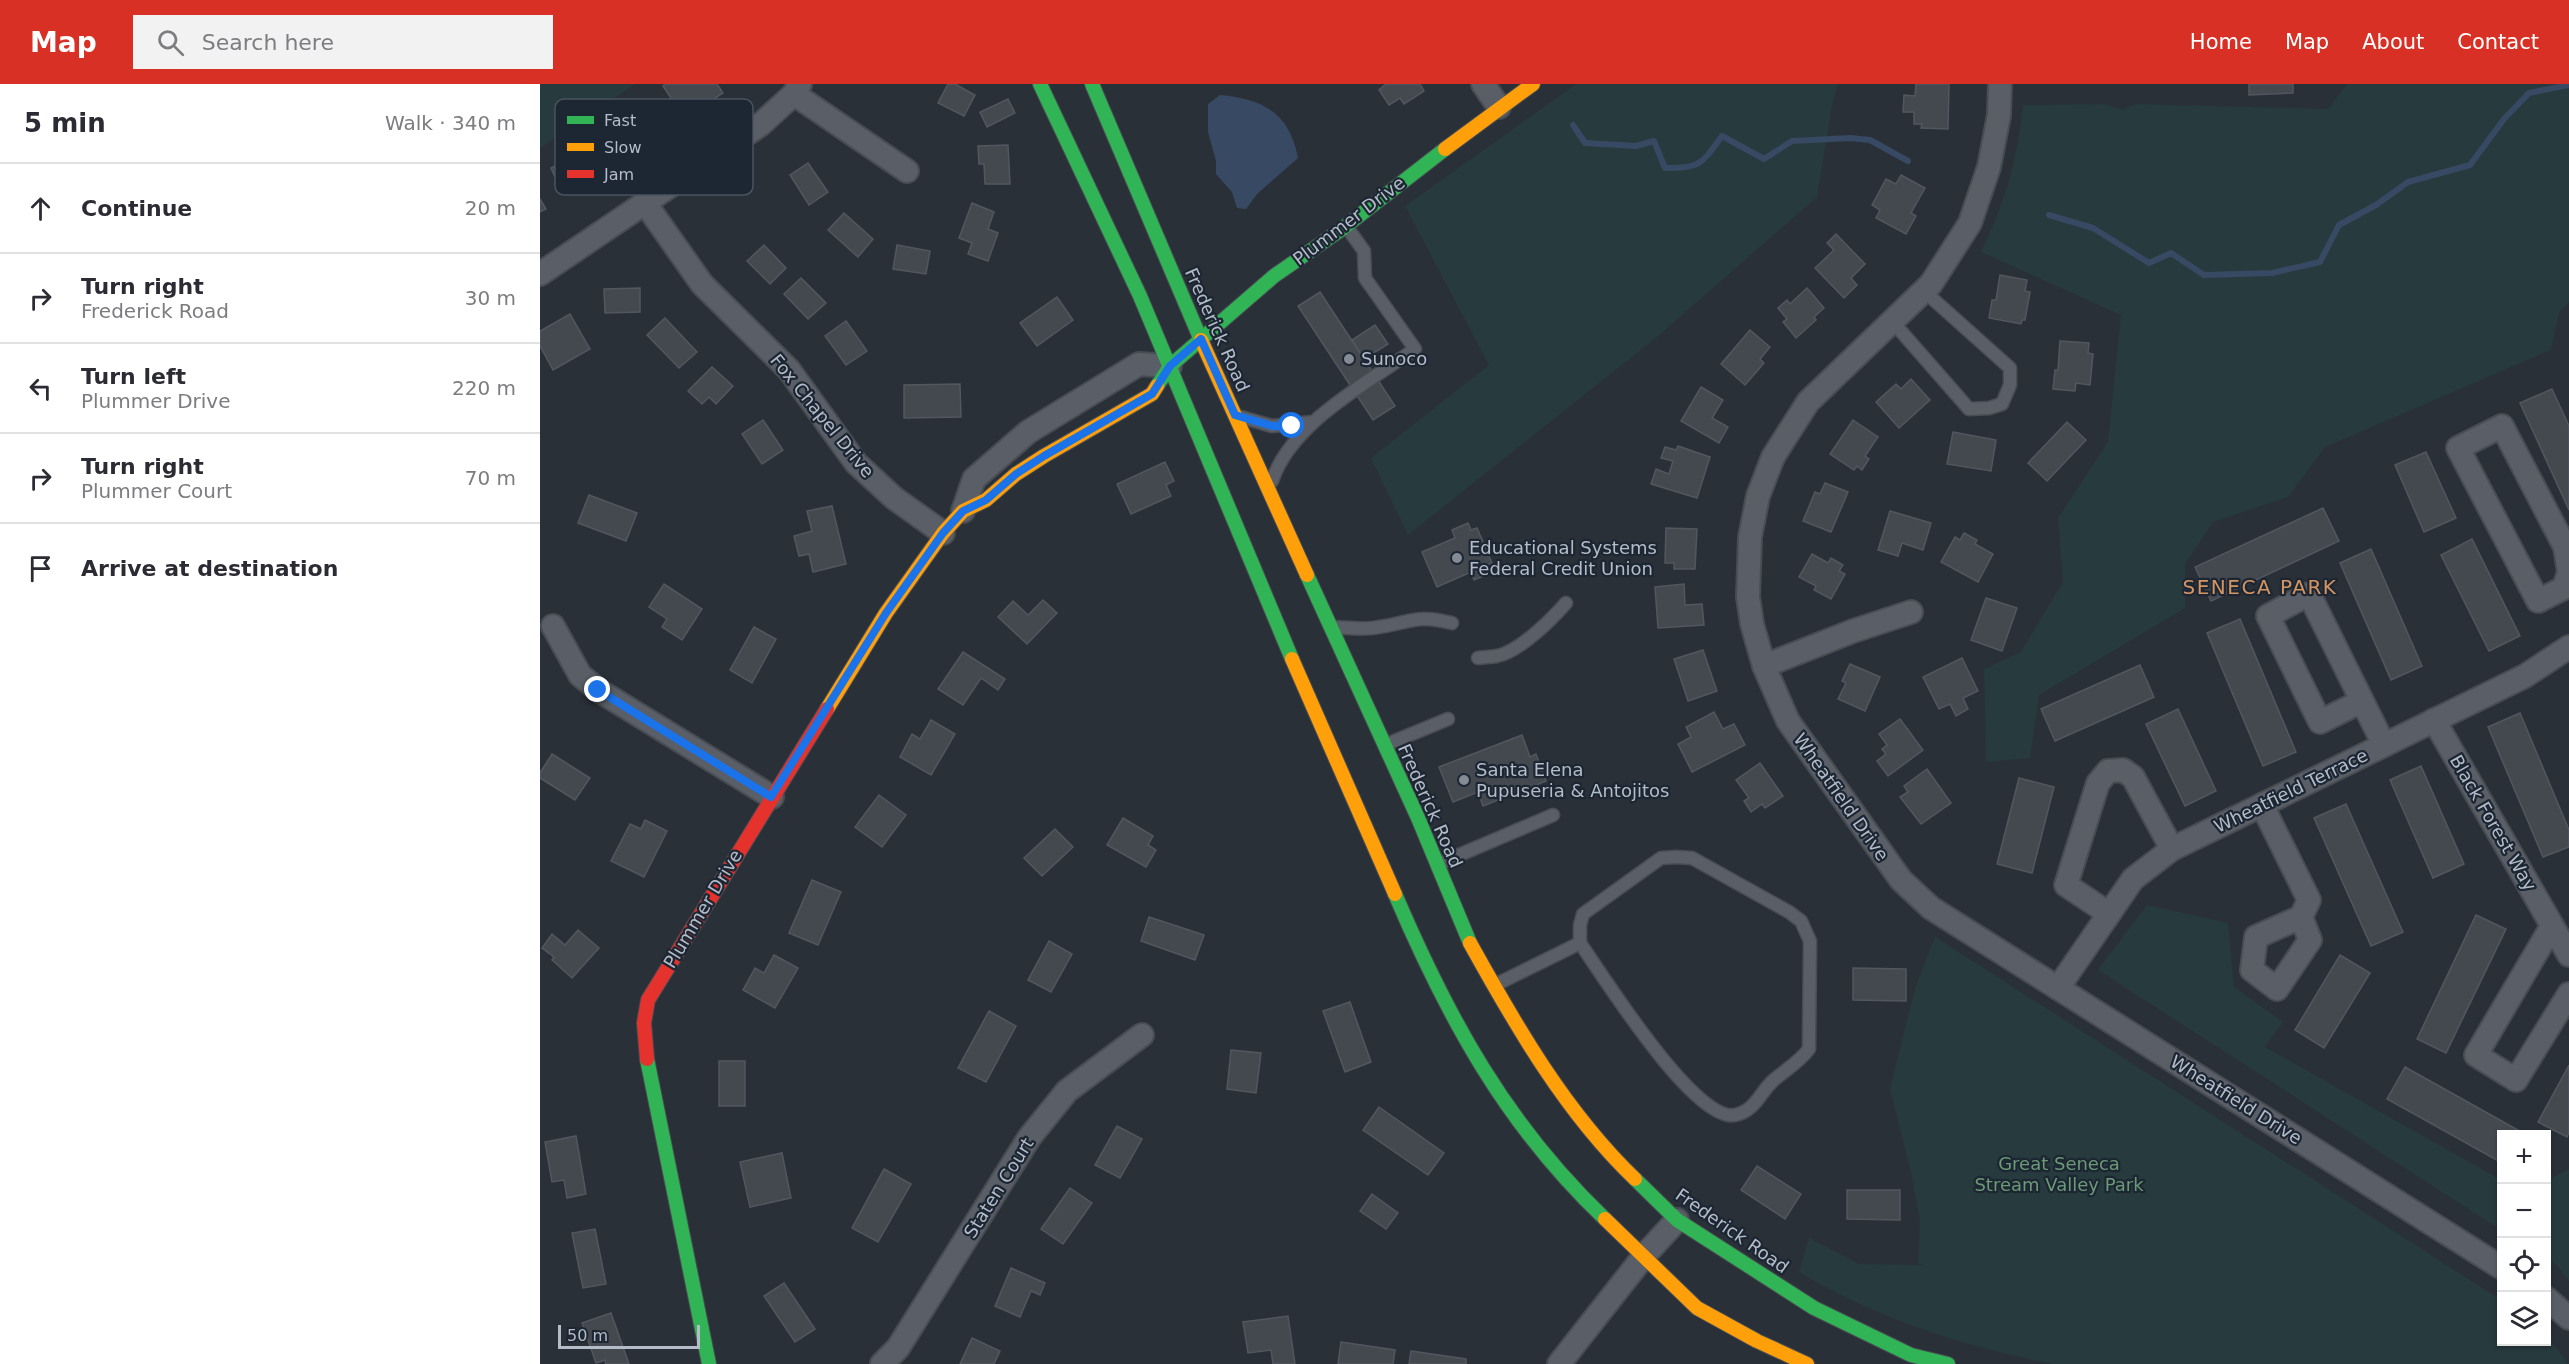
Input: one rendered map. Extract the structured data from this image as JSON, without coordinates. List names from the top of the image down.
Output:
{
  "streets": {
    "main road": ["Plummer Drive", "Frederick Road"],
    "street": [
      "Fox Chapel Drive",
      "Wheatfield Terrace",
      "Wheatfield Drive",
      "Black Forest Way",
      "Staten Court"
    ]
  },
  "crossings": [
    ["Plummer Drive", "Frederick Road"],
    ["Plummer Drive", "Fox Chapel Drive"],
    ["Wheatfield Terrace", "Wheatfield Drive"],
    ["Wheatfield Terrace", "Black Forest Way"]
  ],
  "districts": ["SENECA PARK"],
  "parks": ["Great Seneca Stream Valley Park"],
  "places": ["Sunoco", "Educational Systems Federal Credit Union", "Santa Elena Pupuseria & Antojitos"],
  "legend": ["Fast", "Slow", "Jam"],
  "scale_bar": "50 m",
  "page": {
    "header": "Map",
    "search": "Search here",
    "nav": [
      "Home",
      "Map",
      "About",
      "Contact"
    ],
    "heading": ["5 min", "Walk · 340 m"],
    "list": [
      ["Continue", "20 m"],
      ["Turn right", "Frederick Road", "30 m"],
      ["Turn left", "Plummer Drive", "220 m"],
      ["Turn right", "Plummer Court", "70 m"],
      "Arrive at destination"
    ],
    "map_buttons": ["+", "−"],
    "scale": "50 m"
  }
}
